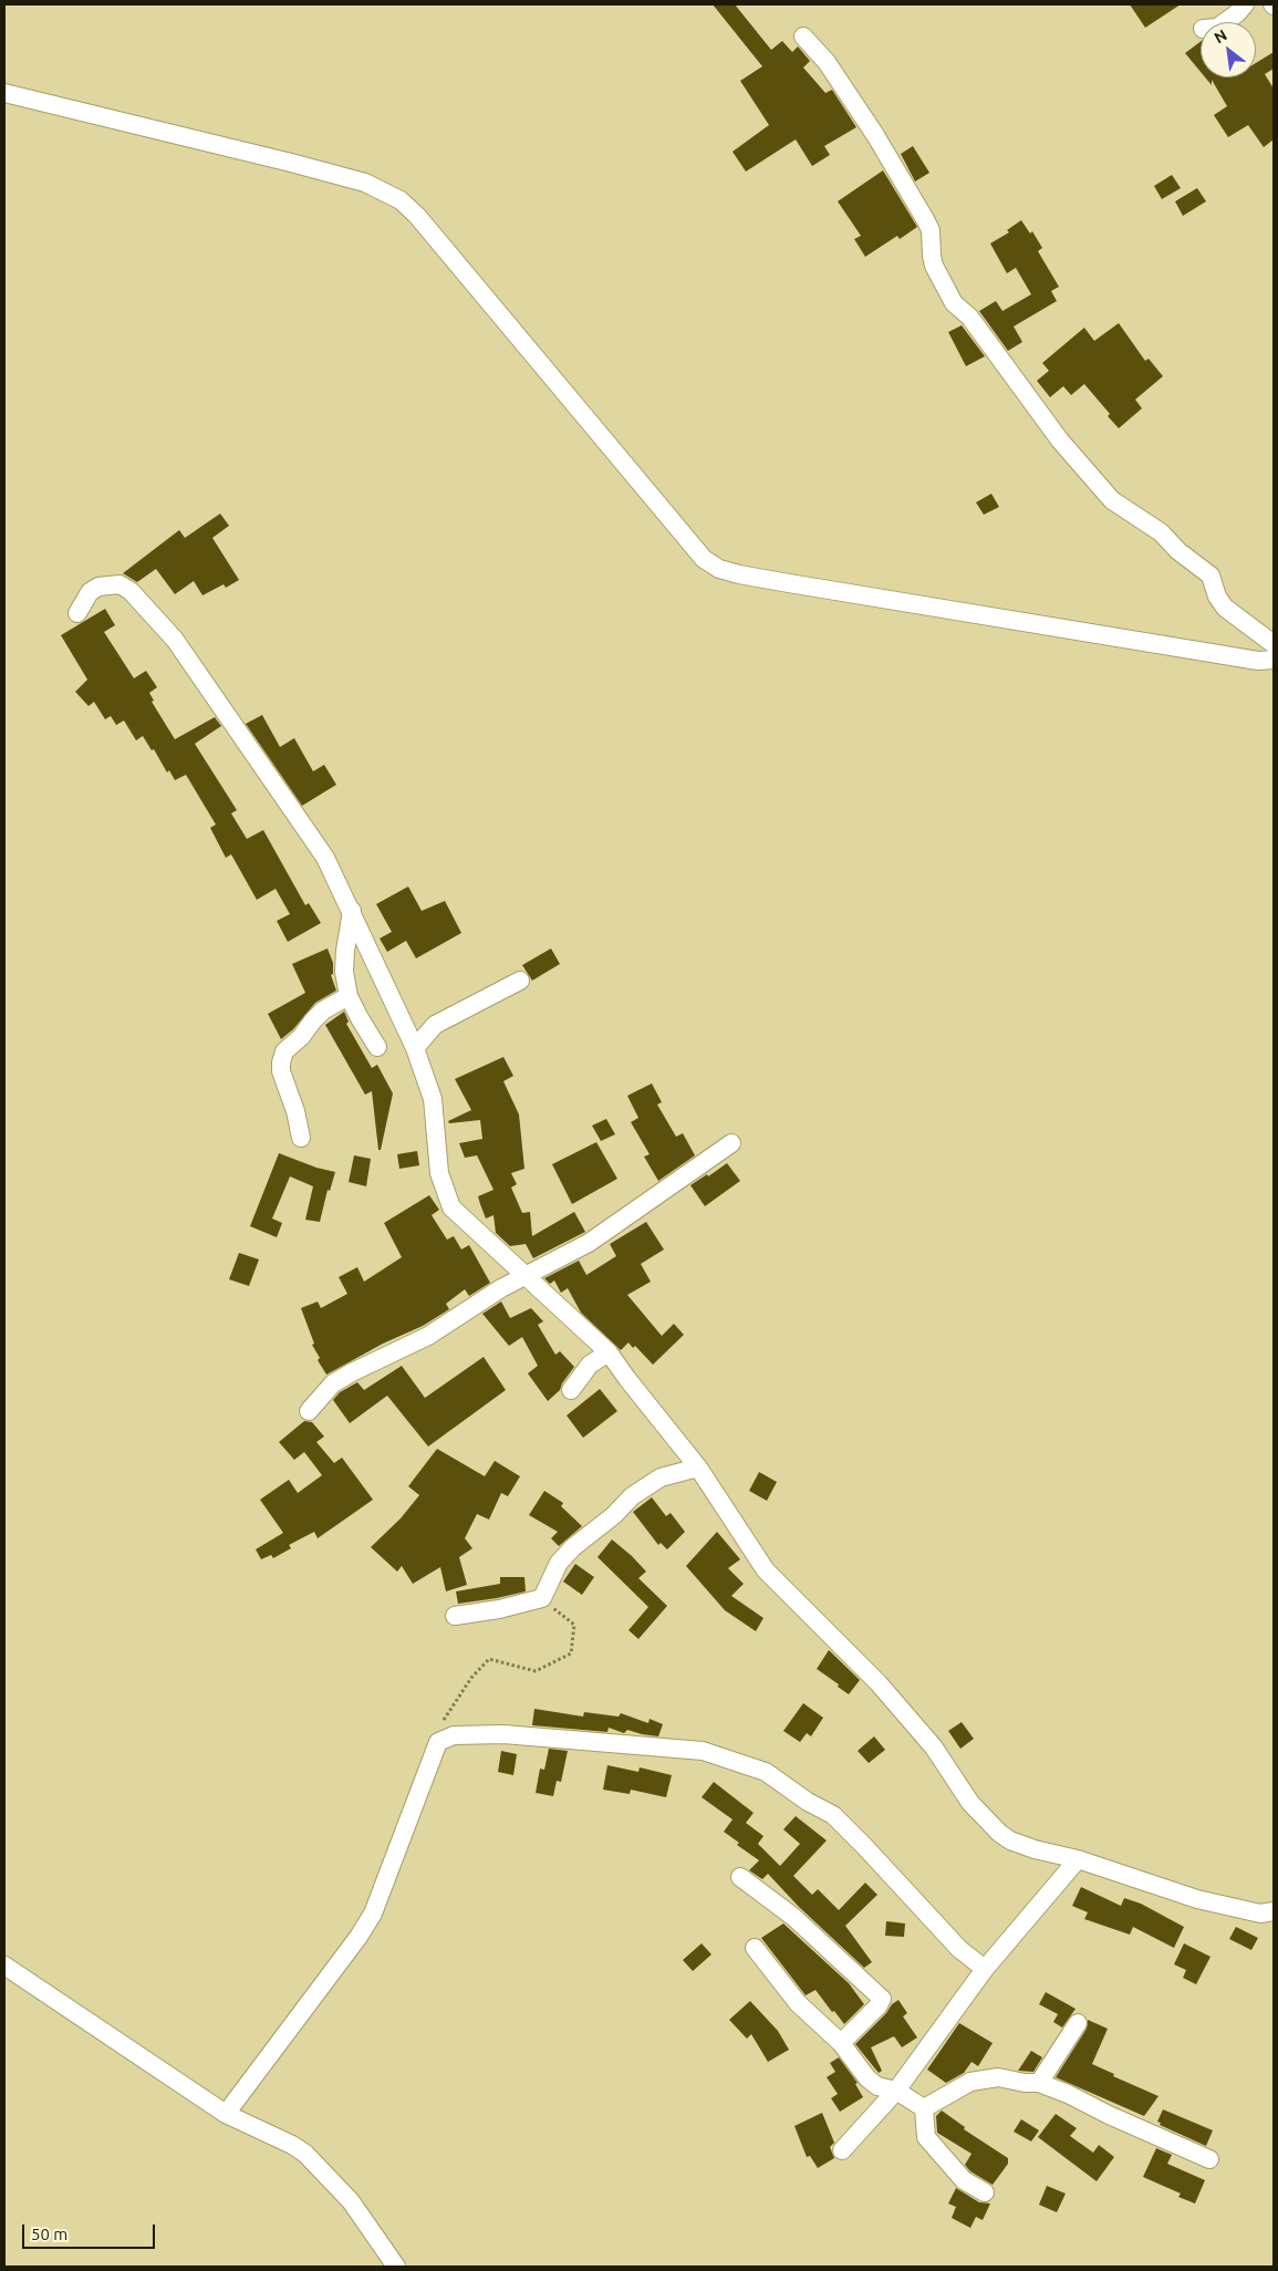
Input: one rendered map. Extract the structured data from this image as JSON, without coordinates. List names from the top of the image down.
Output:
{
  "scale_bar": "50 m",
  "north": "top left"
}
